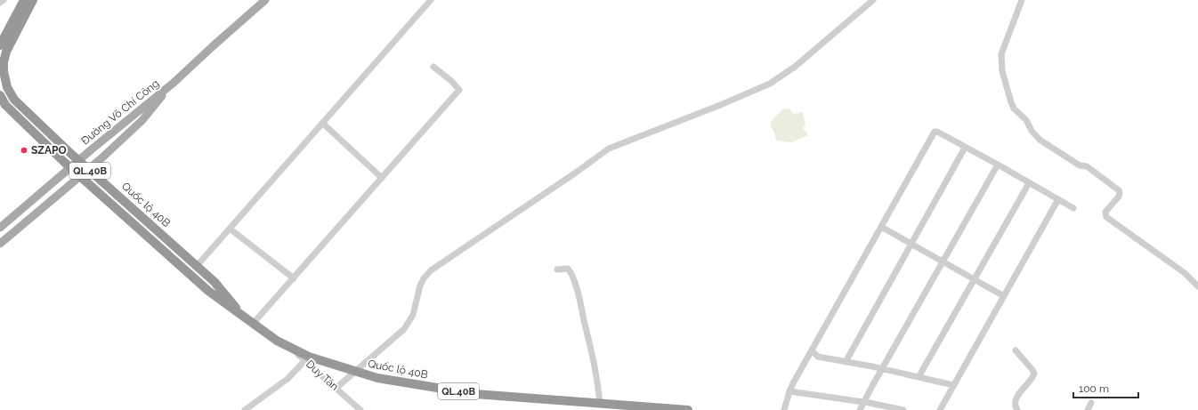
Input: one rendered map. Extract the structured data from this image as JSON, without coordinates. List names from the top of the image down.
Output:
{
  "streets": {
    "highway": ["QL.40B", "Quốc lộ 40B"],
    "main road": ["Đường Võ Chí Công"],
    "street": ["Duy Tân"]
  },
  "crossings": [
    ["Đường Võ Chí Công", "Quốc lộ 40B"],
    ["Quốc lộ 40B", "Duy Tân"]
  ],
  "places": ["SZAPO"],
  "scale_bar": "100 m"
}
